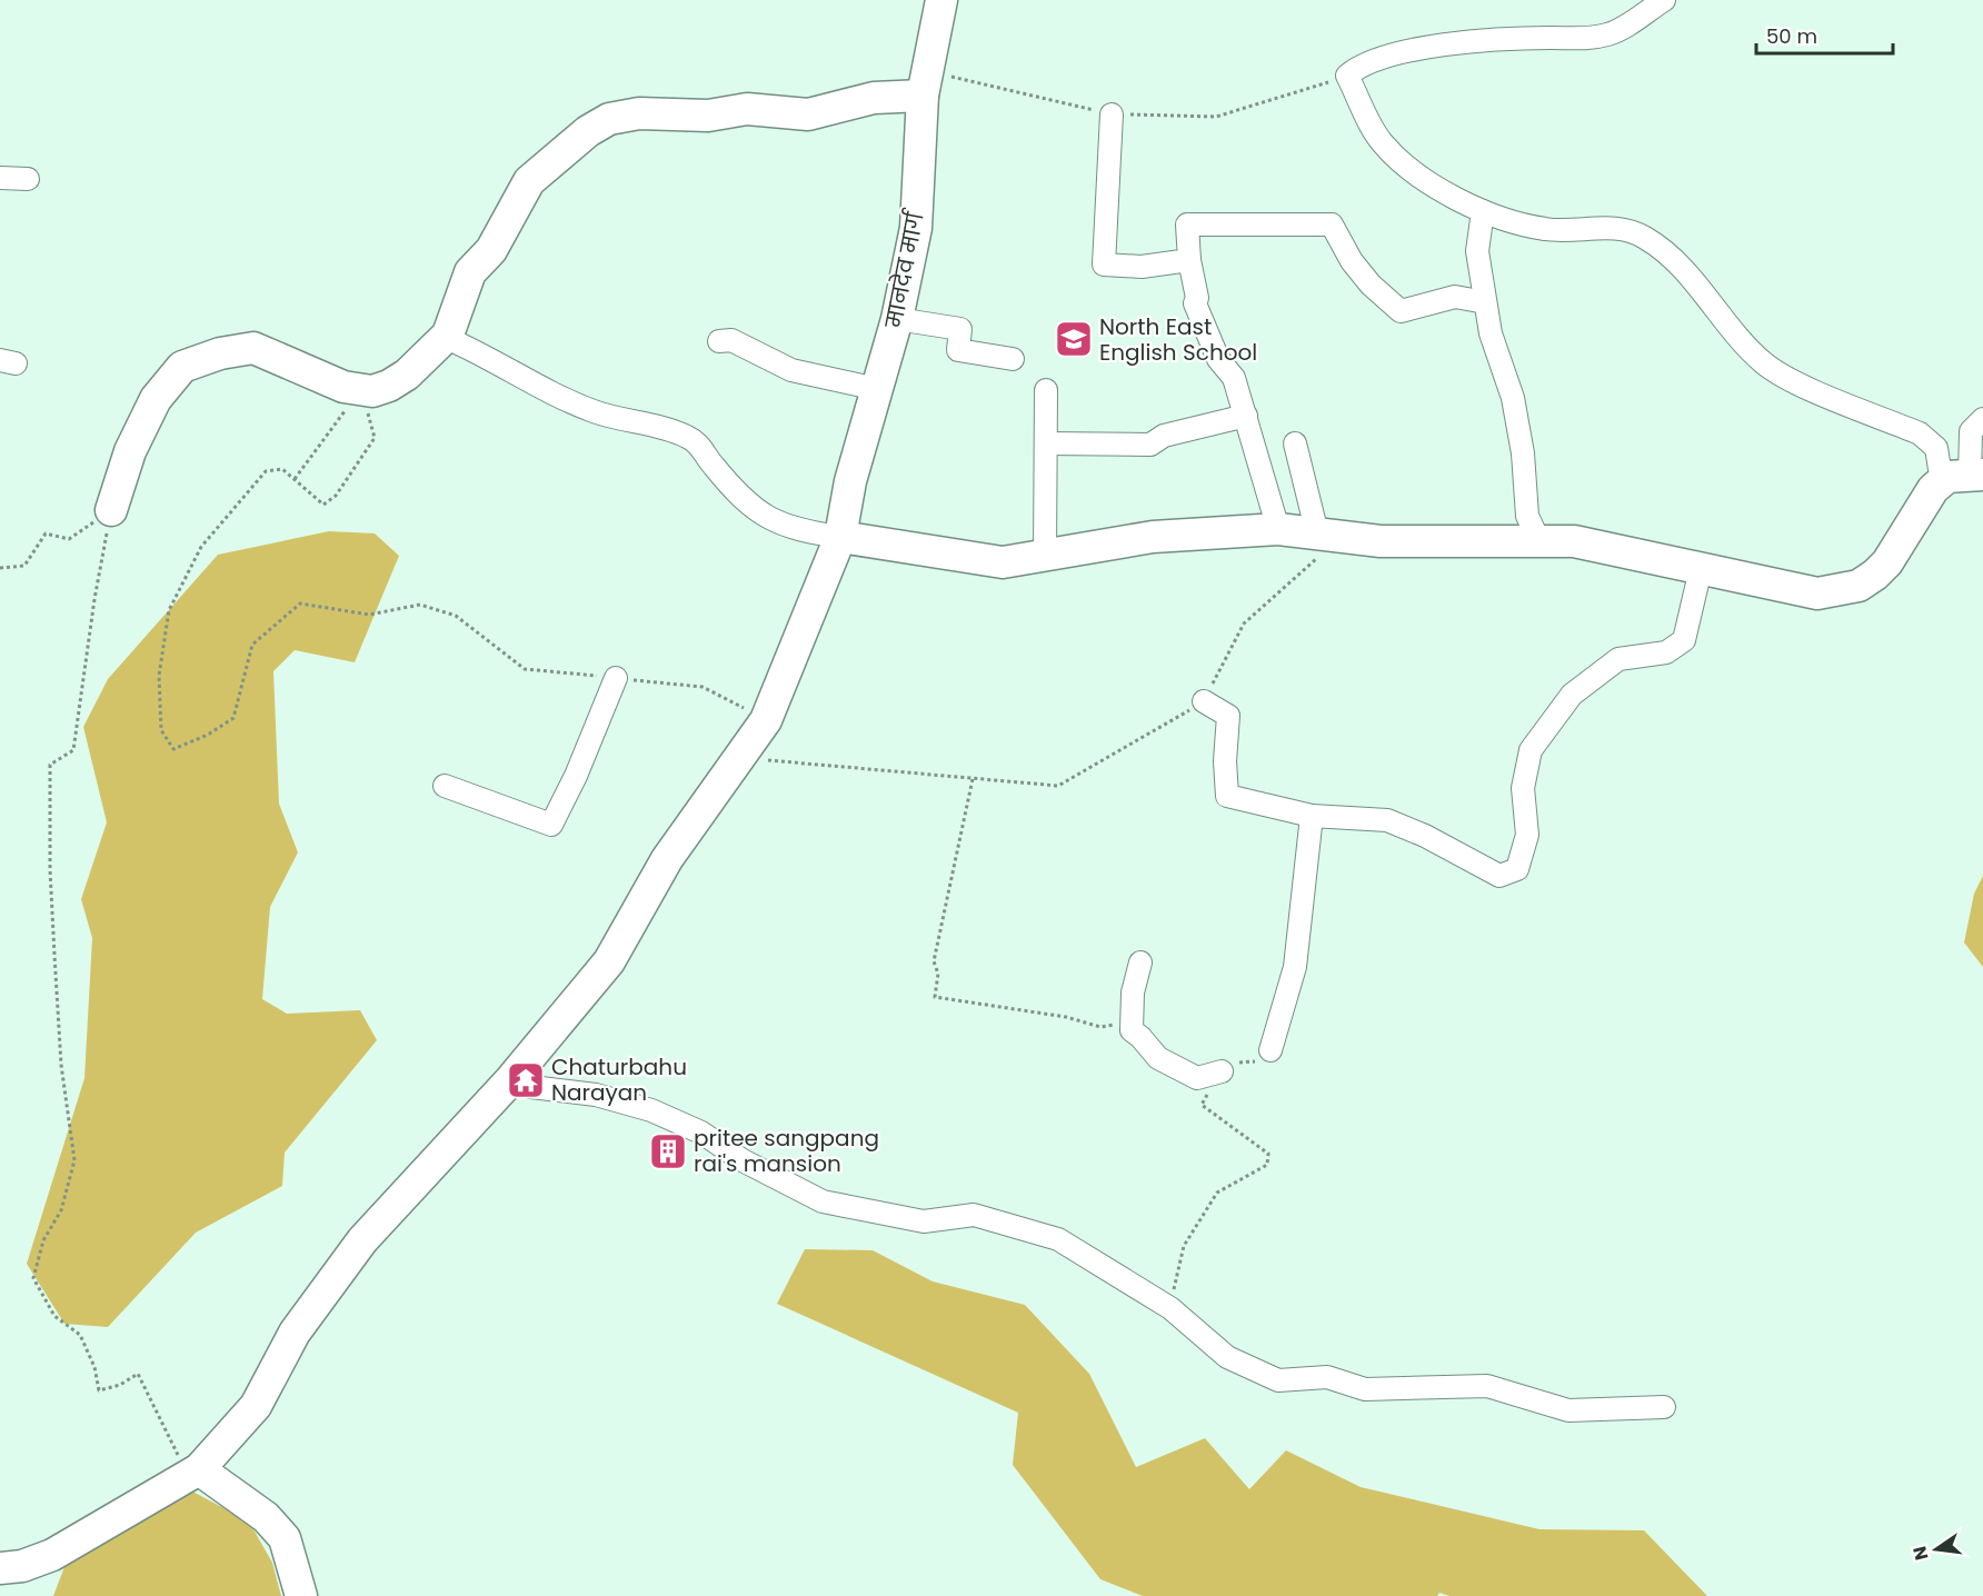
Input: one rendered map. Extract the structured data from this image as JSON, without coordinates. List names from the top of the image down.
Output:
{
  "streets": {
    "main road": ["मानदेव मार्ग"]
  },
  "places": {
    "school or university": ["North East English School"],
    "temple": ["Chaturbahu Narayan"],
    "building": ["pritee sangpang rai's mansion"]
  },
  "scale_bar": "50 m",
  "north": "left"
}
